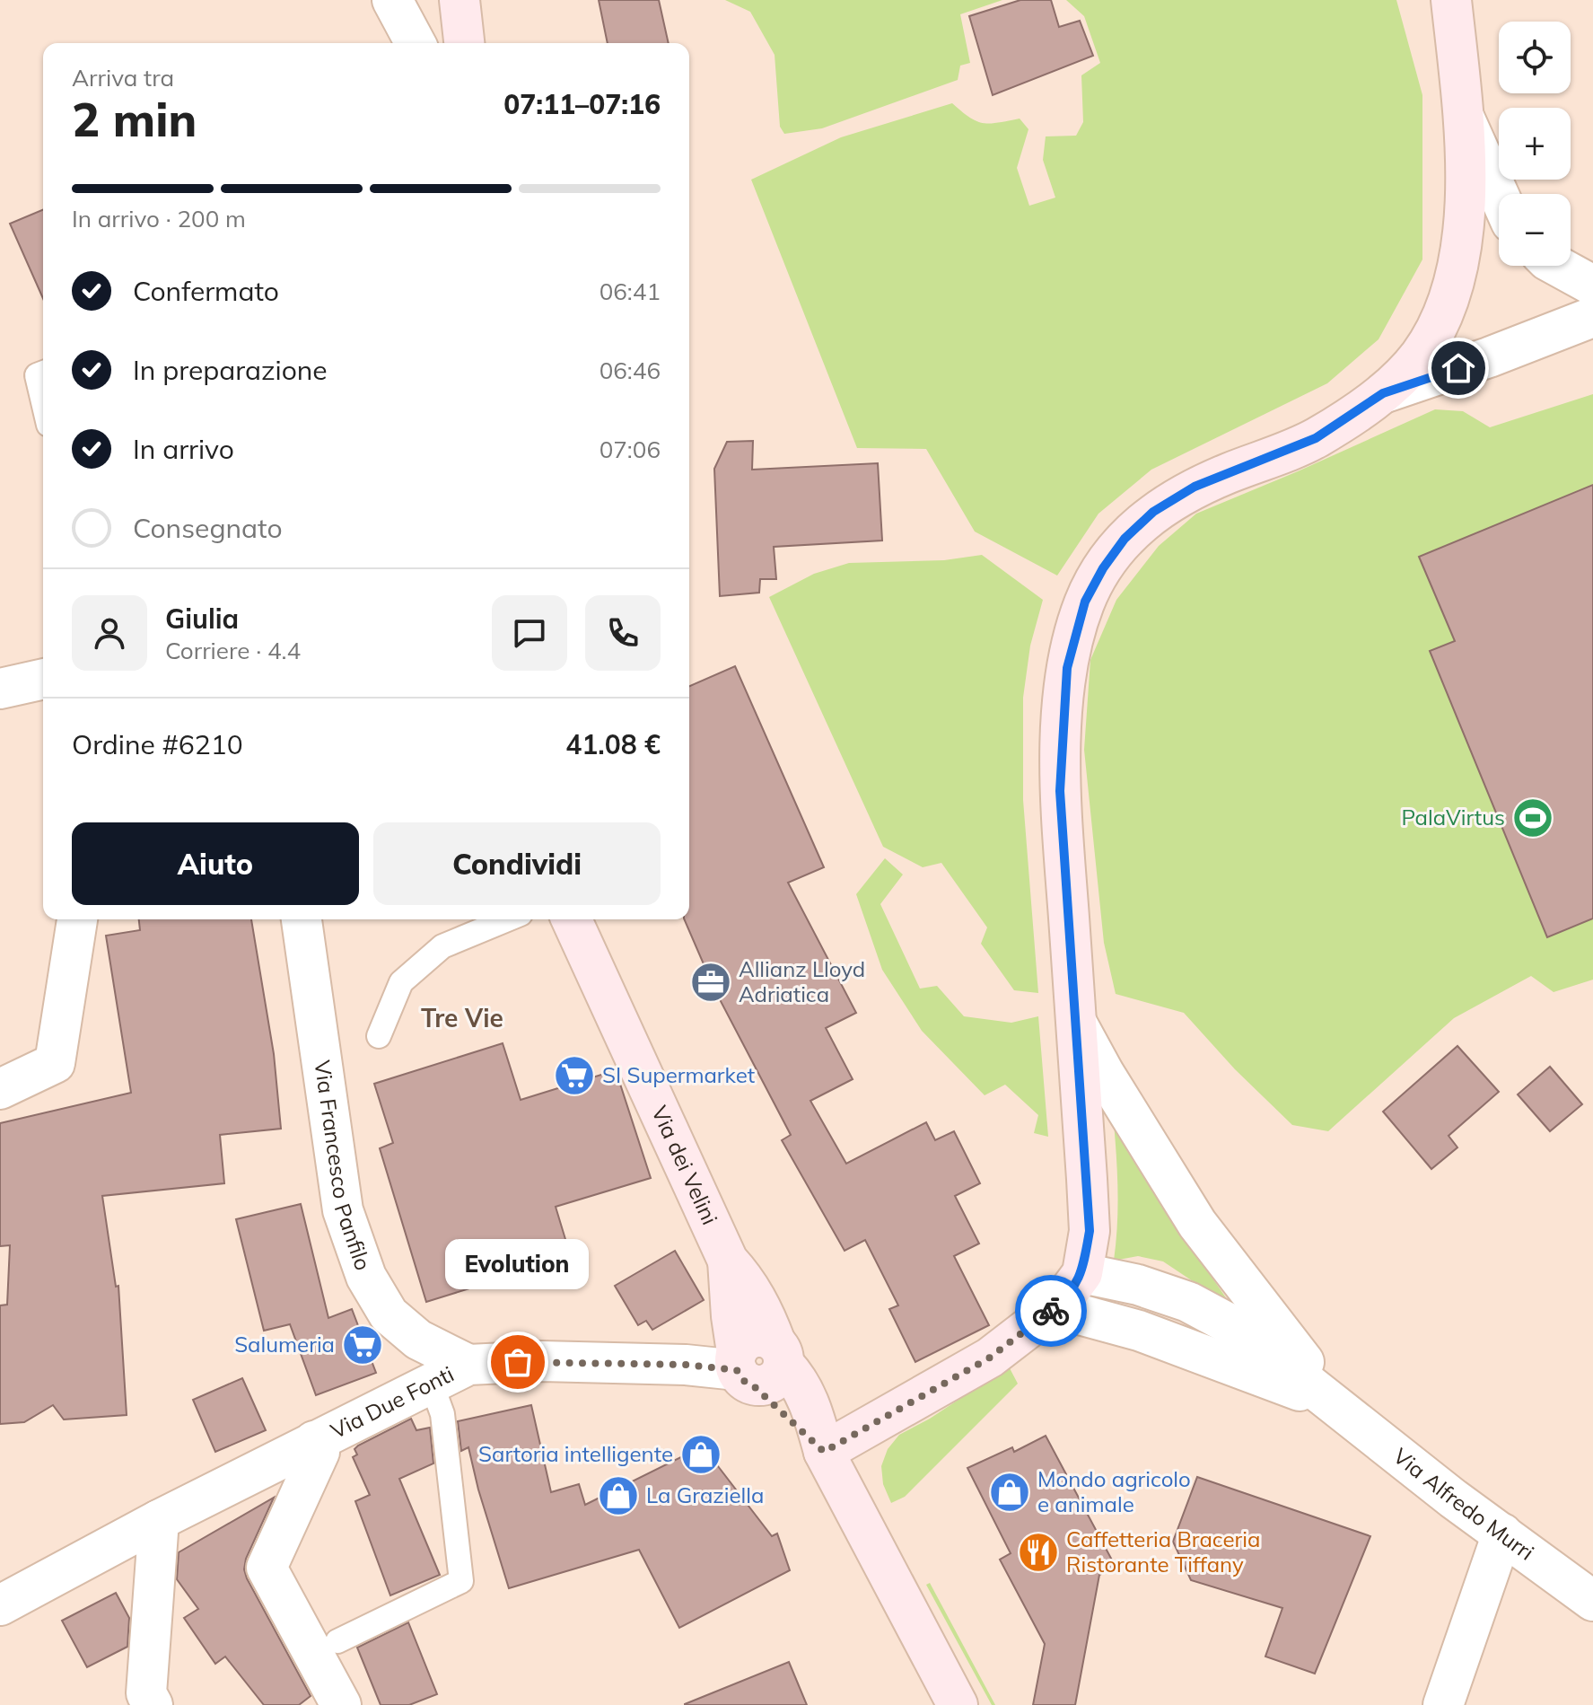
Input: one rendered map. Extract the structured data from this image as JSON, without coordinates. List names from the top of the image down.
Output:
{
  "streets": {
    "street": [
      "Via Francesco Panfilo",
      "Via dei Velini",
      "Via Due Fonti",
      "Via Alfredo Murri"
    ]
  },
  "crossings": [
    ["Via Francesco Panfilo", "Via Due Fonti"],
    ["Via dei Velini", "Via Due Fonti"]
  ],
  "districts": ["Tre Vie"],
  "places": {
    "sports": ["PalaVirtus"],
    "office": ["Allianz Lloyd Adriatica"],
    "supermarket": ["SI Supermarket", "Salumeria"],
    "other": ["Evolution"],
    "shop": ["Sartoria intelligente", "Mondo agricolo e animale", "La Graziella"],
    "restaurant": ["Caffetteria Braceria Ristorante Tiffany"]
  },
  "page": {
    "map_buttons": ["+", "−"],
    "heading": ["2 min", "Arriva tra", "07:11–07:16"],
    "panel": [
      "Giulia",
      "Corriere · 4.4",
      "Ordine #6210",
      "41.08 €"
    ],
    "bar": "In arrivo · 200 m",
    "list": [
      ["Confermato", "06:41"],
      ["In preparazione", "06:46"],
      ["In arrivo", "07:06"],
      "Consegnato"
    ],
    "buttons": ["Aiuto", "Condividi"],
    "bubble": "Evolution"
  }
}
